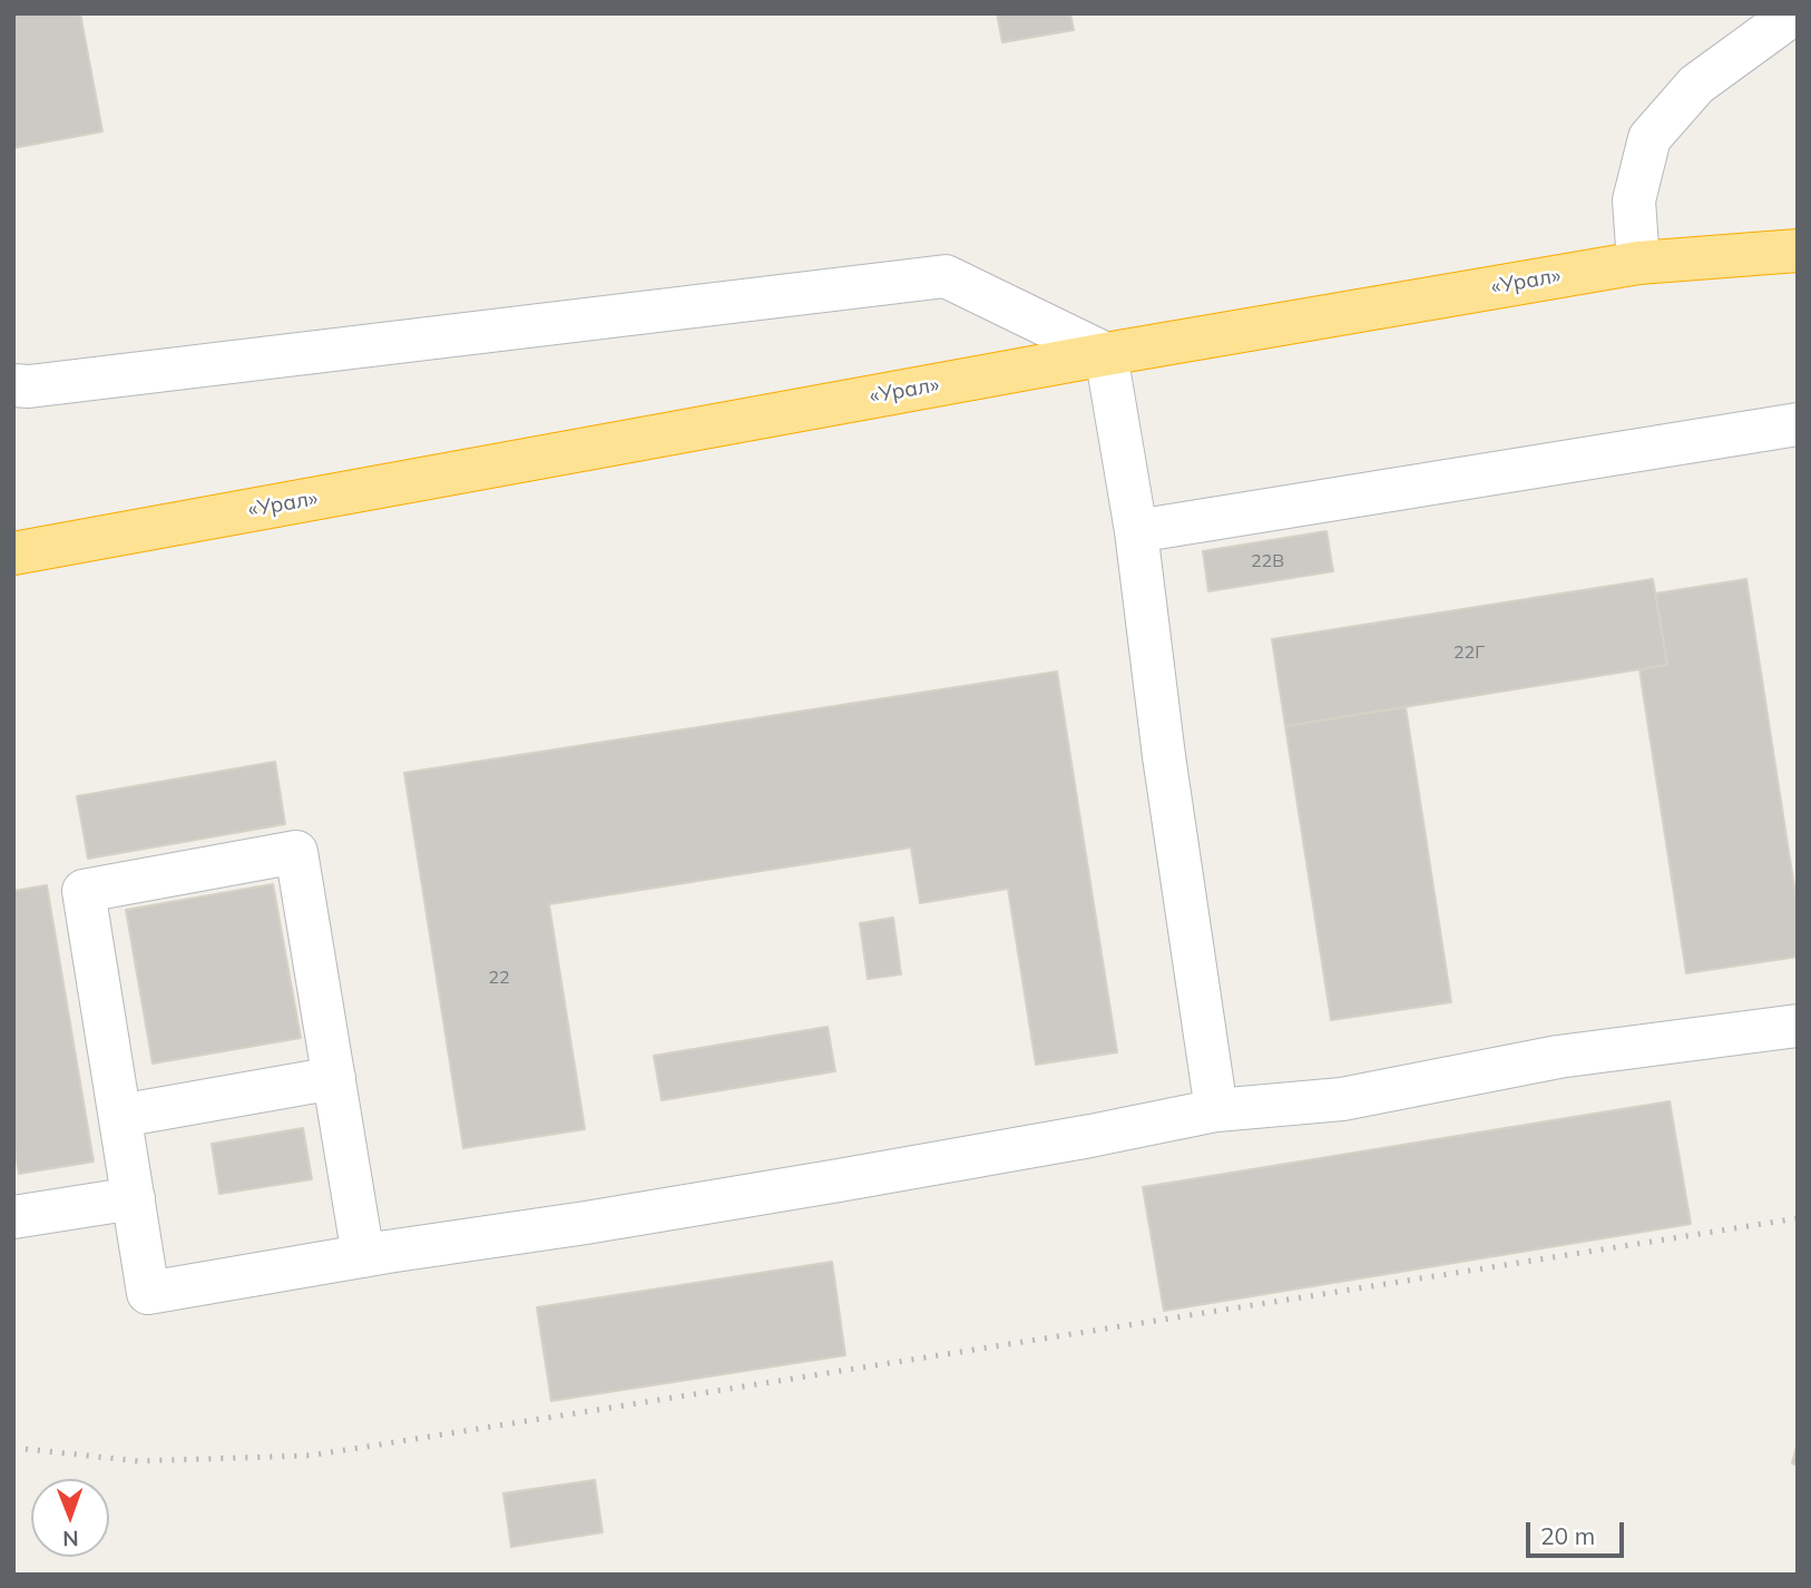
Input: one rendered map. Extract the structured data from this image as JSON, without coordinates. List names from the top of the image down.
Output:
{
  "streets": {
    "highway": ["«Урал»"]
  },
  "house_numbers": ["22В", "22Г", "22"],
  "scale_bar": "20 m",
  "north": "bottom"
}
